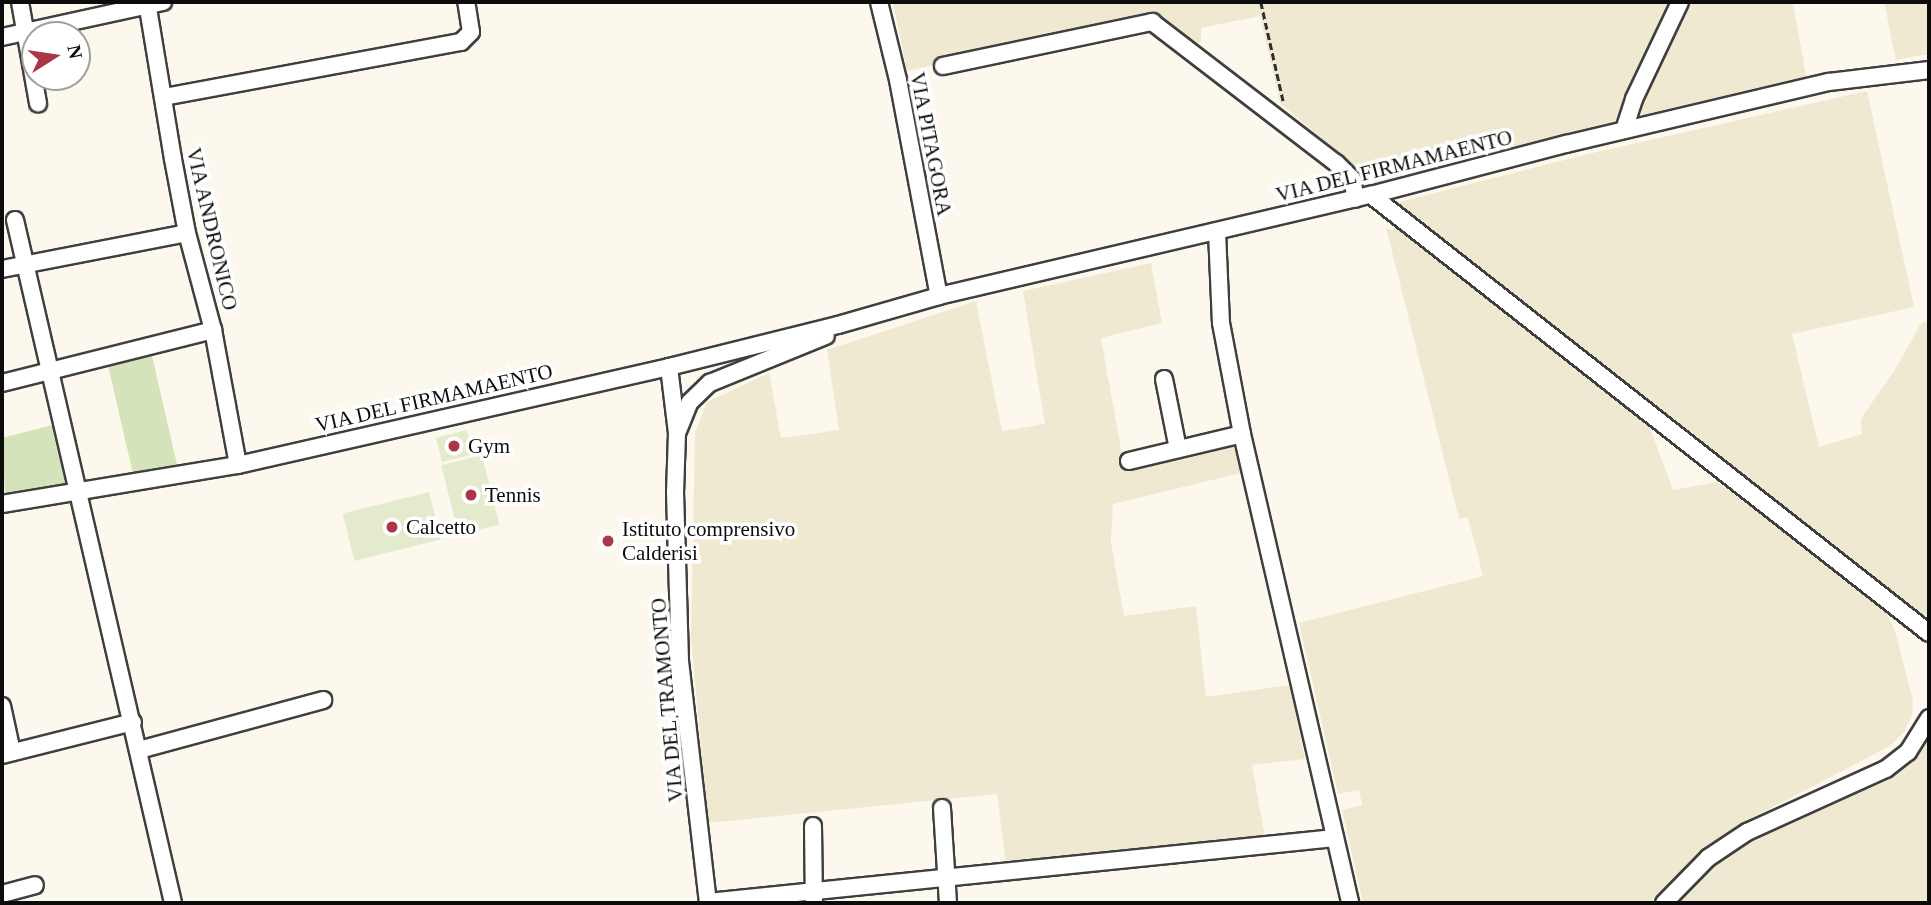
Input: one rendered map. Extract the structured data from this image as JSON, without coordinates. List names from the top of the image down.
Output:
{
  "streets": {
    "street": [
      "VIA PITAGORA",
      "VIA DEL FIRMAMAENTO",
      "VIA ANDRONICO",
      "VIA DEL TRAMONTO"
    ]
  },
  "crossings": [
    ["VIA PITAGORA", "VIA DEL FIRMAMAENTO"],
    ["VIA DEL FIRMAMAENTO", "VIA ANDRONICO"],
    ["VIA DEL FIRMAMAENTO", "VIA DEL TRAMONTO"]
  ],
  "places": [
    "Gym",
    "Tennis",
    "Calcetto",
    "Istituto comprensivo Calderisi"
  ],
  "north": "right"
}
